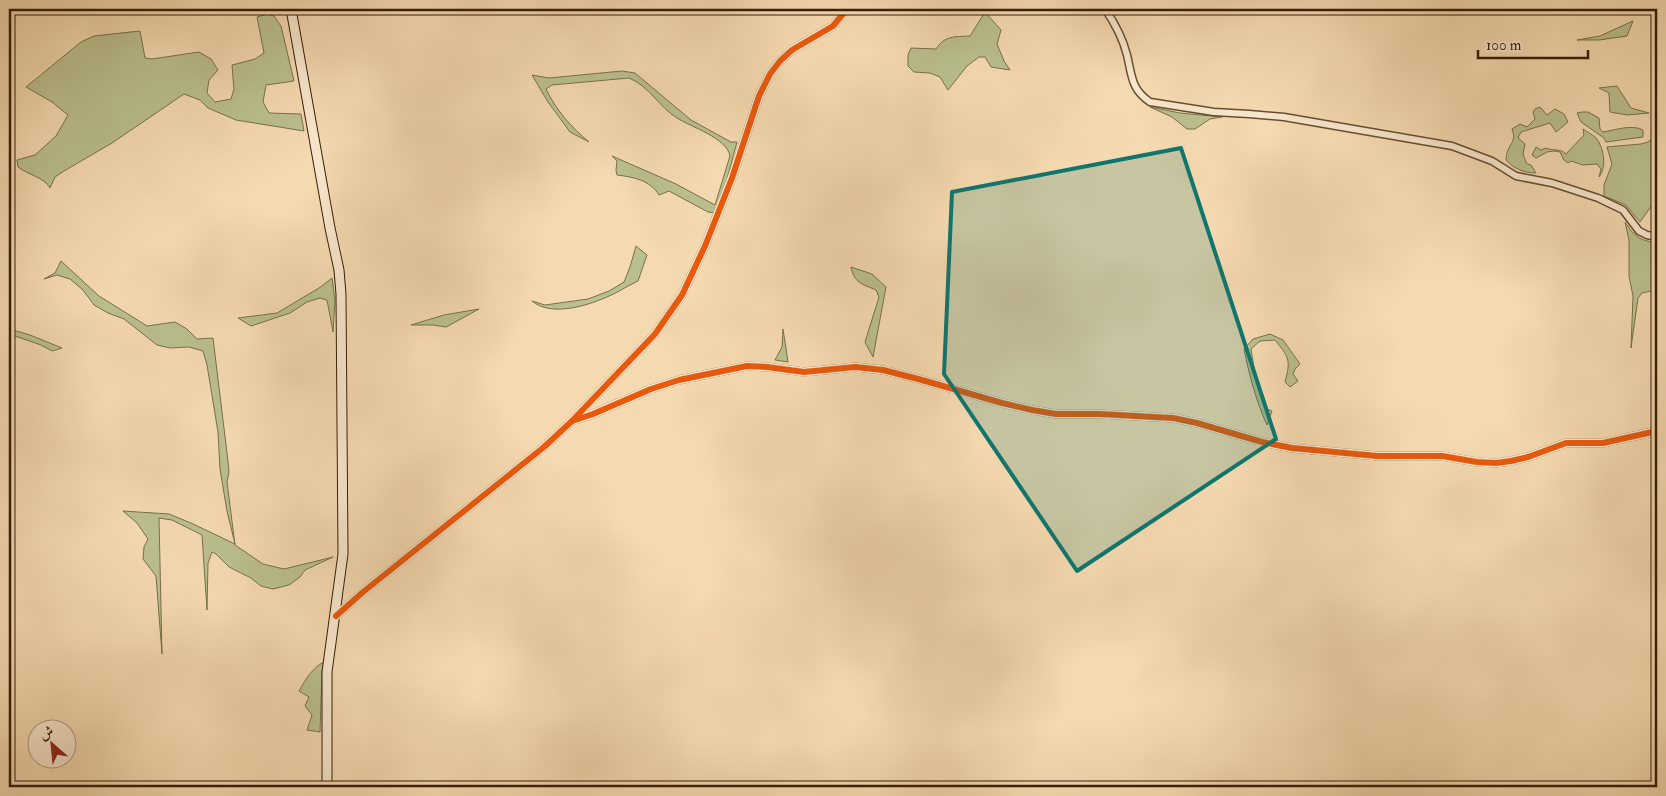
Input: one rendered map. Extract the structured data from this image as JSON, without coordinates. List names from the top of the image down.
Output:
{
  "scale_bar": "100 m",
  "north": "top left"
}
